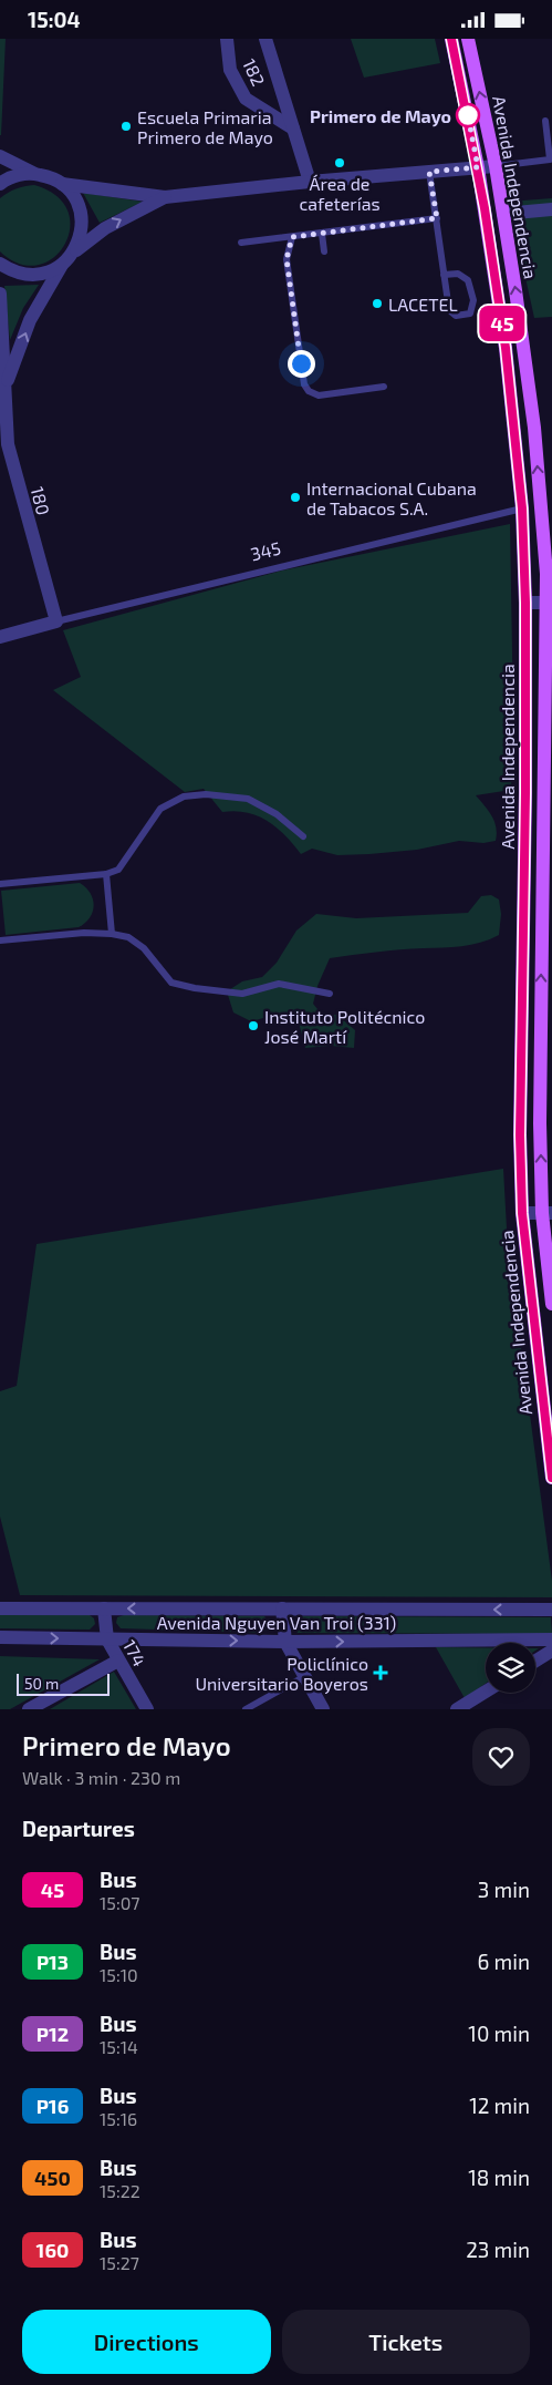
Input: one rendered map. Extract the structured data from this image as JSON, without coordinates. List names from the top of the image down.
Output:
{
  "streets": {
    "main road": ["Avenida Independencia"],
    "street": [
      "182",
      "180",
      "345",
      "Avenida Nguyen Van Troi (331)",
      "174"
    ]
  },
  "crossings": [
    ["Avenida Independencia", "345"],
    ["180", "345"],
    ["Avenida Nguyen Van Troi (331)", "174"]
  ],
  "places": {
    "other": [
      "Primero de Mayo",
      "Escuela Primaria Primero de Mayo",
      "Área de cafeterías",
      "LACETEL",
      "Internacional Cubana de Tabacos S.A.",
      "Instituto Politécnico José Martí"
    ],
    "health": ["Policlínico Universitario Boyeros"]
  },
  "lines": ["bus line 45"],
  "scale_bar": "50 m",
  "page": {
    "status": "15:04",
    "on_map": "45",
    "scale": "50 m",
    "heading": [
      ["Primero de Mayo", "Walk · 3 min · 230 m"],
      "Departures"
    ],
    "list": [
      {
        "mark": "45",
        "name": "Bus",
        "note": "15:07",
        "value": "3 min"
      },
      {
        "mark": "P13",
        "name": "Bus",
        "note": "15:10",
        "value": "6 min"
      },
      {
        "mark": "P12",
        "name": "Bus",
        "note": "15:14",
        "value": "10 min"
      },
      {
        "mark": "P16",
        "name": "Bus",
        "note": "15:16",
        "value": "12 min"
      },
      {
        "mark": "450",
        "name": "Bus",
        "note": "15:22",
        "value": "18 min"
      },
      {
        "mark": "160",
        "name": "Bus",
        "note": "15:27",
        "value": "23 min"
      }
    ],
    "buttons": ["Directions", "Tickets"]
  }
}
